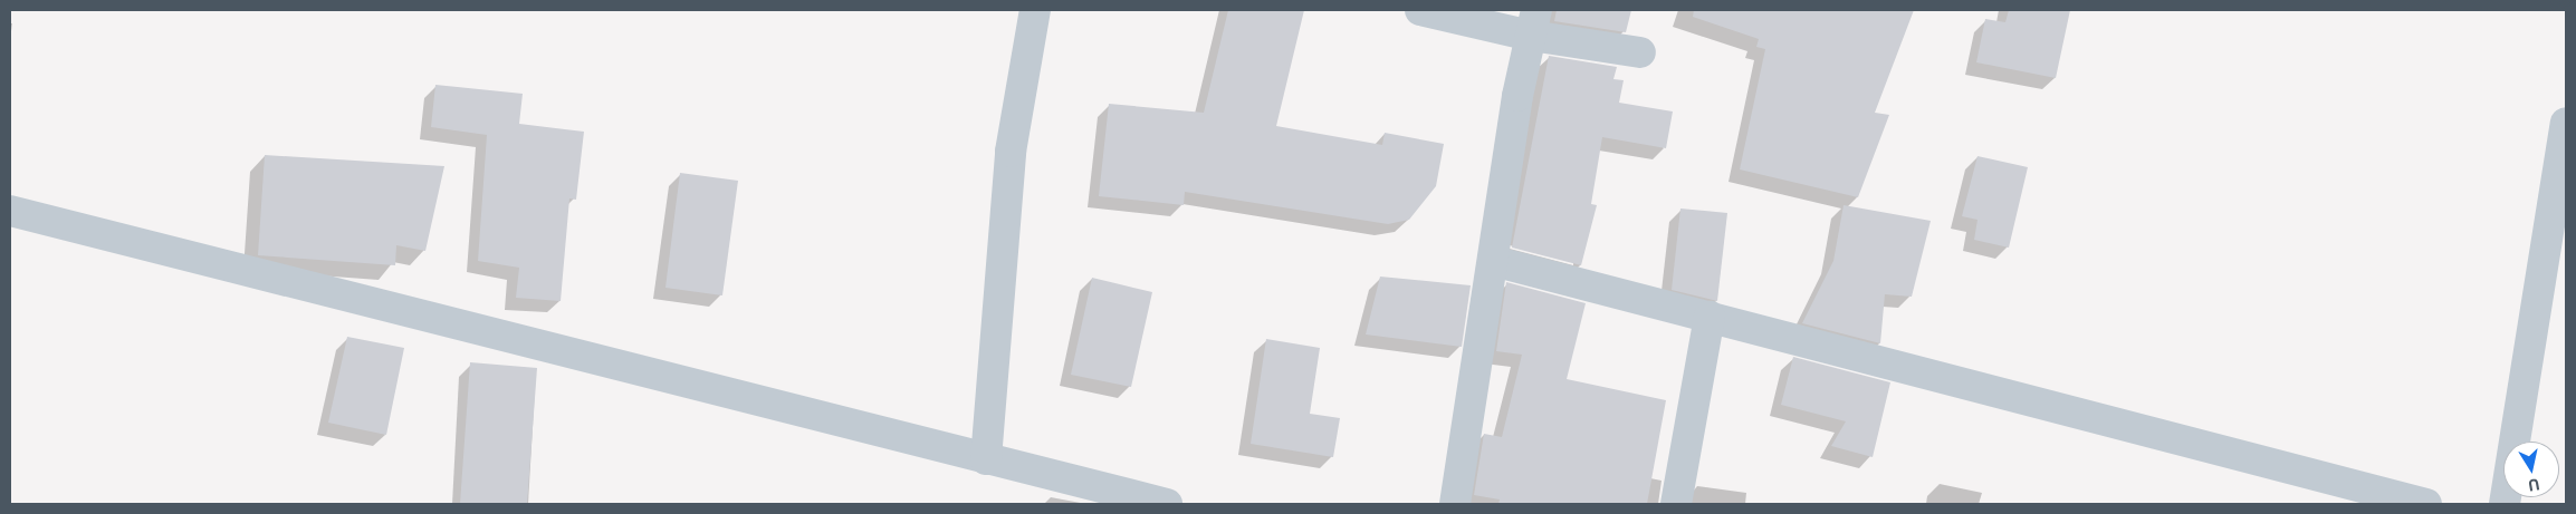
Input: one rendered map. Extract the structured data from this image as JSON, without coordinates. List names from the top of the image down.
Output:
{
  "north": "bottom"
}
